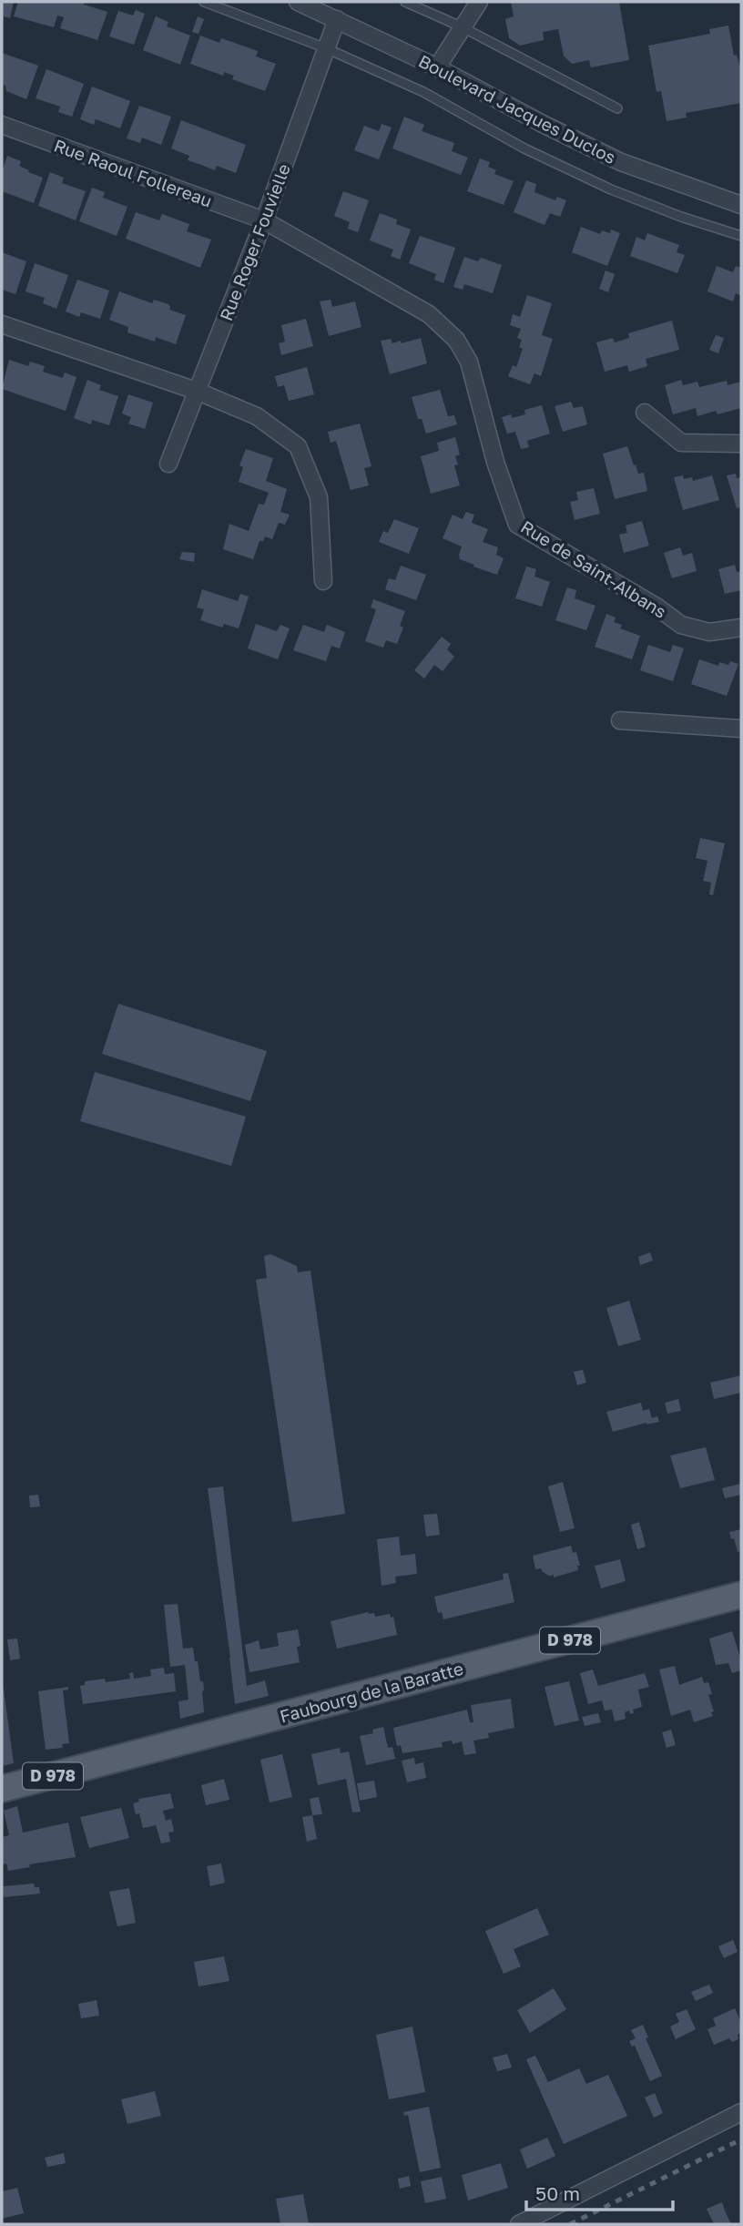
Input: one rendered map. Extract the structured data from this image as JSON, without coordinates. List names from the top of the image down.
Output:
{
  "streets": {
    "main road": ["D 978", "Faubourg de la Baratte"],
    "street": [
      "Boulevard Jacques Duclos",
      "Rue Raoul Follereau",
      "Rue Roger Fouvielle",
      "Rue de Saint-Albans"
    ]
  },
  "crossings": [
    ["Boulevard Jacques Duclos", "Rue Roger Fouvielle"],
    ["Rue Raoul Follereau", "Rue Roger Fouvielle"],
    ["Rue Raoul Follereau", "Rue de Saint-Albans"],
    ["Rue Roger Fouvielle", "Rue de Saint-Albans"]
  ],
  "scale_bar": "50 m"
}
